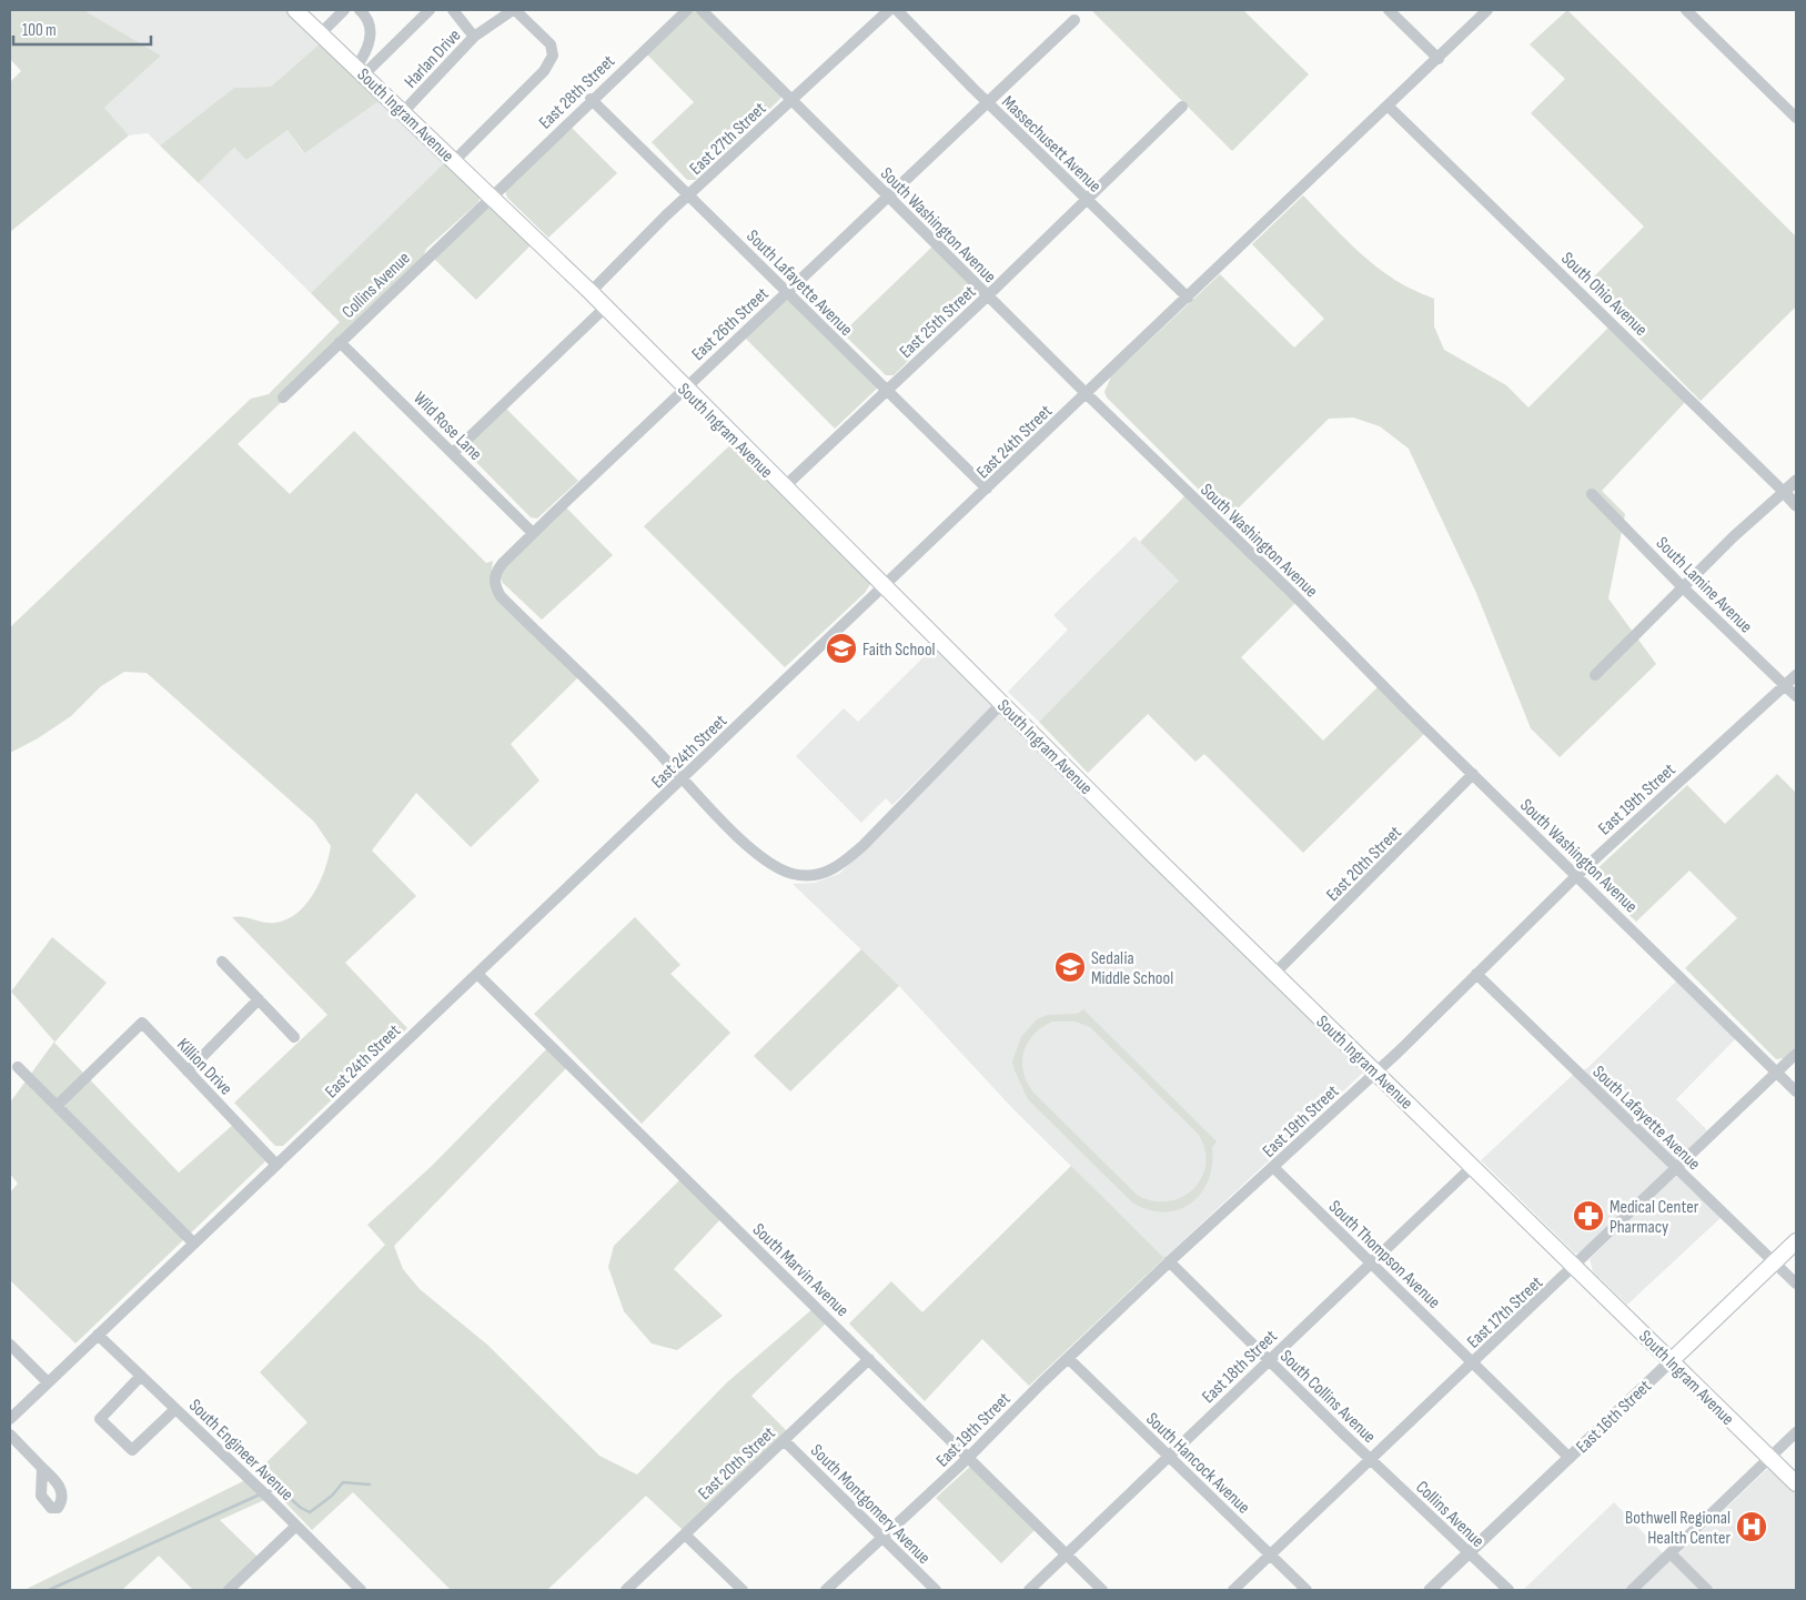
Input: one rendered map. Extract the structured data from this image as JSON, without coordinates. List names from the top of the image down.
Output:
{
  "streets": {
    "main road": ["South Ingram Avenue", "East 16th Street"],
    "street": [
      "Harlan Drive",
      "East 28th Street",
      "East 27th Street",
      "Massechusett Avenue",
      "South Washington Avenue",
      "South Lafayette Avenue",
      "Collins Avenue",
      "South Ohio Avenue",
      "East 25th Street",
      "East 26th Street",
      "Wild Rose Lane",
      "East 24th Street",
      "South Lamine Avenue",
      "East 19th Street",
      "East 20th Street",
      "Killion Drive",
      "South Thompson Avenue",
      "South Marvin Avenue",
      "East 17th Street",
      "East 18th Street",
      "South Collins Avenue",
      "South Engineer Avenue",
      "South Hancock Avenue",
      "South Montgomery Avenue"
    ]
  },
  "crossings": [
    ["Harlan Drive", "South Ingram Avenue"],
    ["East 28th Street", "South Ingram Avenue"],
    ["East 28th Street", "South Lafayette Avenue"],
    ["East 28th Street", "Collins Avenue"],
    ["South Ingram Avenue", "East 27th Street"],
    ["South Ingram Avenue", "Collins Avenue"],
    ["South Ingram Avenue", "East 25th Street"],
    ["South Ingram Avenue", "East 26th Street"],
    ["South Ingram Avenue", "East 24th Street"],
    ["South Ingram Avenue", "East 19th Street"],
    ["South Ingram Avenue", "East 20th Street"],
    ["South Ingram Avenue", "East 17th Street"],
    ["South Ingram Avenue", "East 18th Street"],
    ["South Ingram Avenue", "East 16th Street"],
    ["East 27th Street", "South Washington Avenue"],
    ["East 27th Street", "South Lafayette Avenue"],
    ["Massechusett Avenue", "East 25th Street"],
    ["Massechusett Avenue", "East 26th Street"],
    ["Massechusett Avenue", "East 24th Street"],
    ["South Washington Avenue", "East 25th Street"],
    ["South Washington Avenue", "East 26th Street"],
    ["South Washington Avenue", "East 24th Street"],
    ["South Washington Avenue", "East 19th Street"],
    ["South Washington Avenue", "East 20th Street"],
    ["South Washington Avenue", "East 17th Street"],
    ["South Lafayette Avenue", "East 25th Street"],
    ["South Lafayette Avenue", "East 26th Street"],
    ["South Lafayette Avenue", "East 24th Street"],
    ["South Lafayette Avenue", "East 19th Street"],
    ["South Lafayette Avenue", "East 17th Street"],
    ["South Lafayette Avenue", "East 16th Street"],
    ["Collins Avenue", "Wild Rose Lane"],
    ["Collins Avenue", "East 17th Street"],
    ["Collins Avenue", "South Collins Avenue"],
    ["Collins Avenue", "East 16th Street"],
    ["South Ohio Avenue", "East 24th Street"],
    ["East 26th Street", "Wild Rose Lane"],
    ["East 26th Street", "East 24th Street"],
    ["East 24th Street", "Killion Drive"],
    ["East 24th Street", "South Marvin Avenue"],
    ["East 24th Street", "South Engineer Avenue"],
    ["South Lamine Avenue", "East 19th Street"],
    ["East 19th Street", "South Thompson Avenue"],
    ["East 19th Street", "South Marvin Avenue"],
    ["East 19th Street", "South Collins Avenue"],
    ["East 19th Street", "South Hancock Avenue"],
    ["East 19th Street", "South Montgomery Avenue"],
    ["East 20th Street", "South Marvin Avenue"],
    ["East 20th Street", "South Montgomery Avenue"],
    ["South Thompson Avenue", "East 17th Street"],
    ["South Thompson Avenue", "East 18th Street"],
    ["South Thompson Avenue", "East 16th Street"],
    ["South Marvin Avenue", "East 18th Street"],
    ["East 17th Street", "South Collins Avenue"],
    ["East 17th Street", "South Hancock Avenue"],
    ["East 18th Street", "South Collins Avenue"],
    ["East 18th Street", "South Hancock Avenue"]
  ],
  "places": {
    "school or university": ["Faith School", "Sedalia Middle School"],
    "pharmacy": ["Medical Center Pharmacy"],
    "hospital": ["Bothwell Regional Health Center"]
  },
  "scale_bar": "100 m"
}
